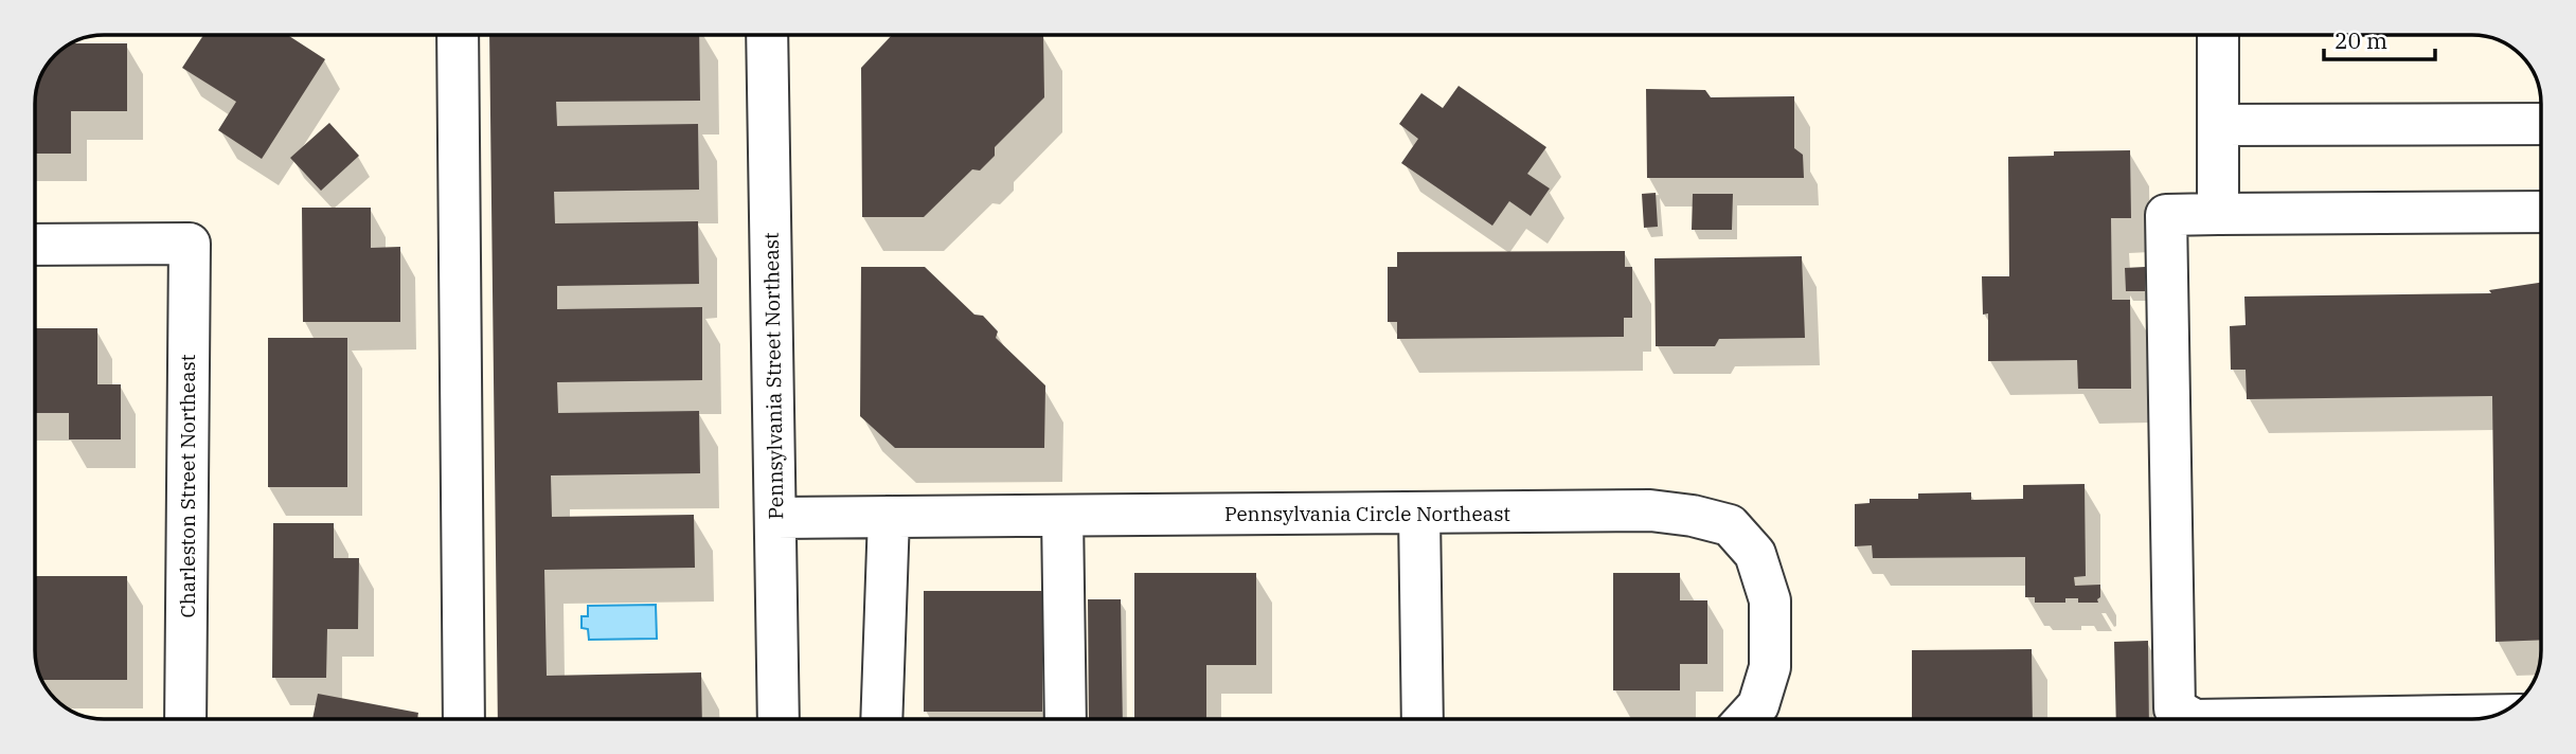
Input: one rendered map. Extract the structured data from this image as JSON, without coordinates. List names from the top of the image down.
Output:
{
  "streets": {
    "street": ["Pennsylvania Street Northeast", "Charleston Street Northeast", "Pennsylvania Circle Northeast"]
  },
  "crossings": [
    ["Pennsylvania Street Northeast", "Pennsylvania Circle Northeast"]
  ],
  "scale_bar": "20 m"
}
